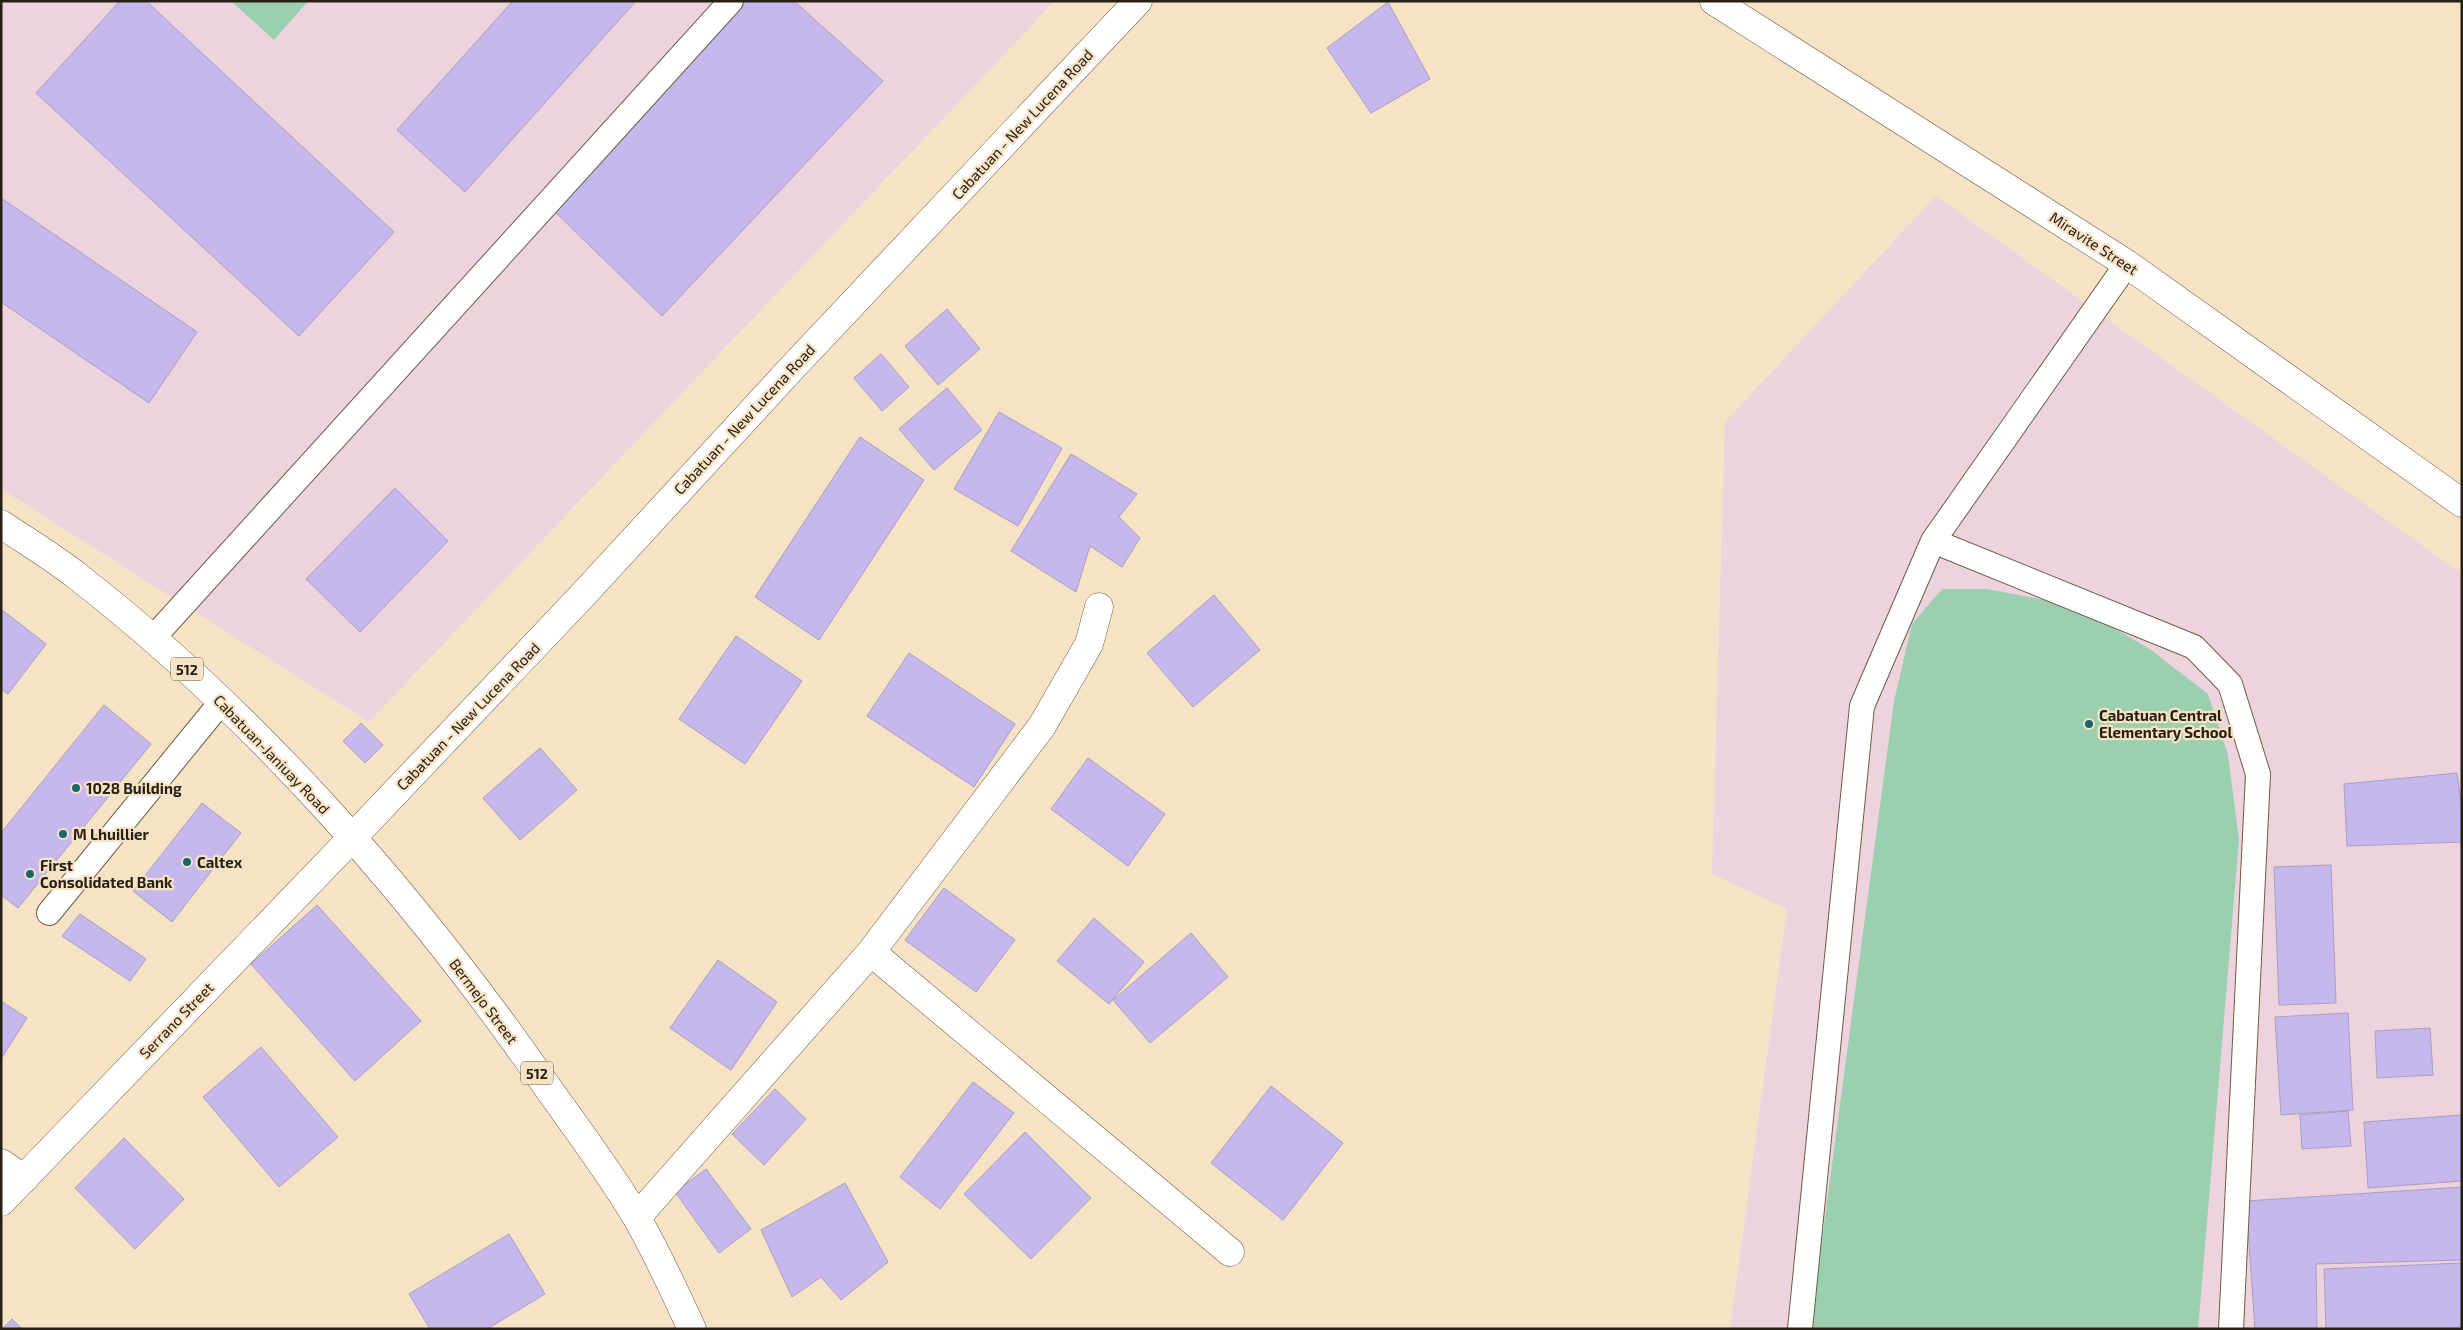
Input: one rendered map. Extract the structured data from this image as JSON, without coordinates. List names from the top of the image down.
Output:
{
  "streets": {
    "street": [
      "Cabatuan - New Lucena Road",
      "Miravite Street",
      "512",
      "Cabatuan-Janiuay Road",
      "Bermejo Street",
      "Serrano Street"
    ]
  },
  "crossings": [
    ["Cabatuan - New Lucena Road", "Cabatuan-Janiuay Road"],
    ["Cabatuan - New Lucena Road", "Bermejo Street"],
    ["Cabatuan - New Lucena Road", "Serrano Street"],
    ["Cabatuan-Janiuay Road", "Bermejo Street"],
    ["Cabatuan-Janiuay Road", "Serrano Street"],
    ["Bermejo Street", "Serrano Street"]
  ],
  "places": [
    "Cabatuan Central Elementary School",
    "1028 Building",
    "M Lhuillier",
    "Caltex",
    "First Consolidated Bank"
  ]
}
